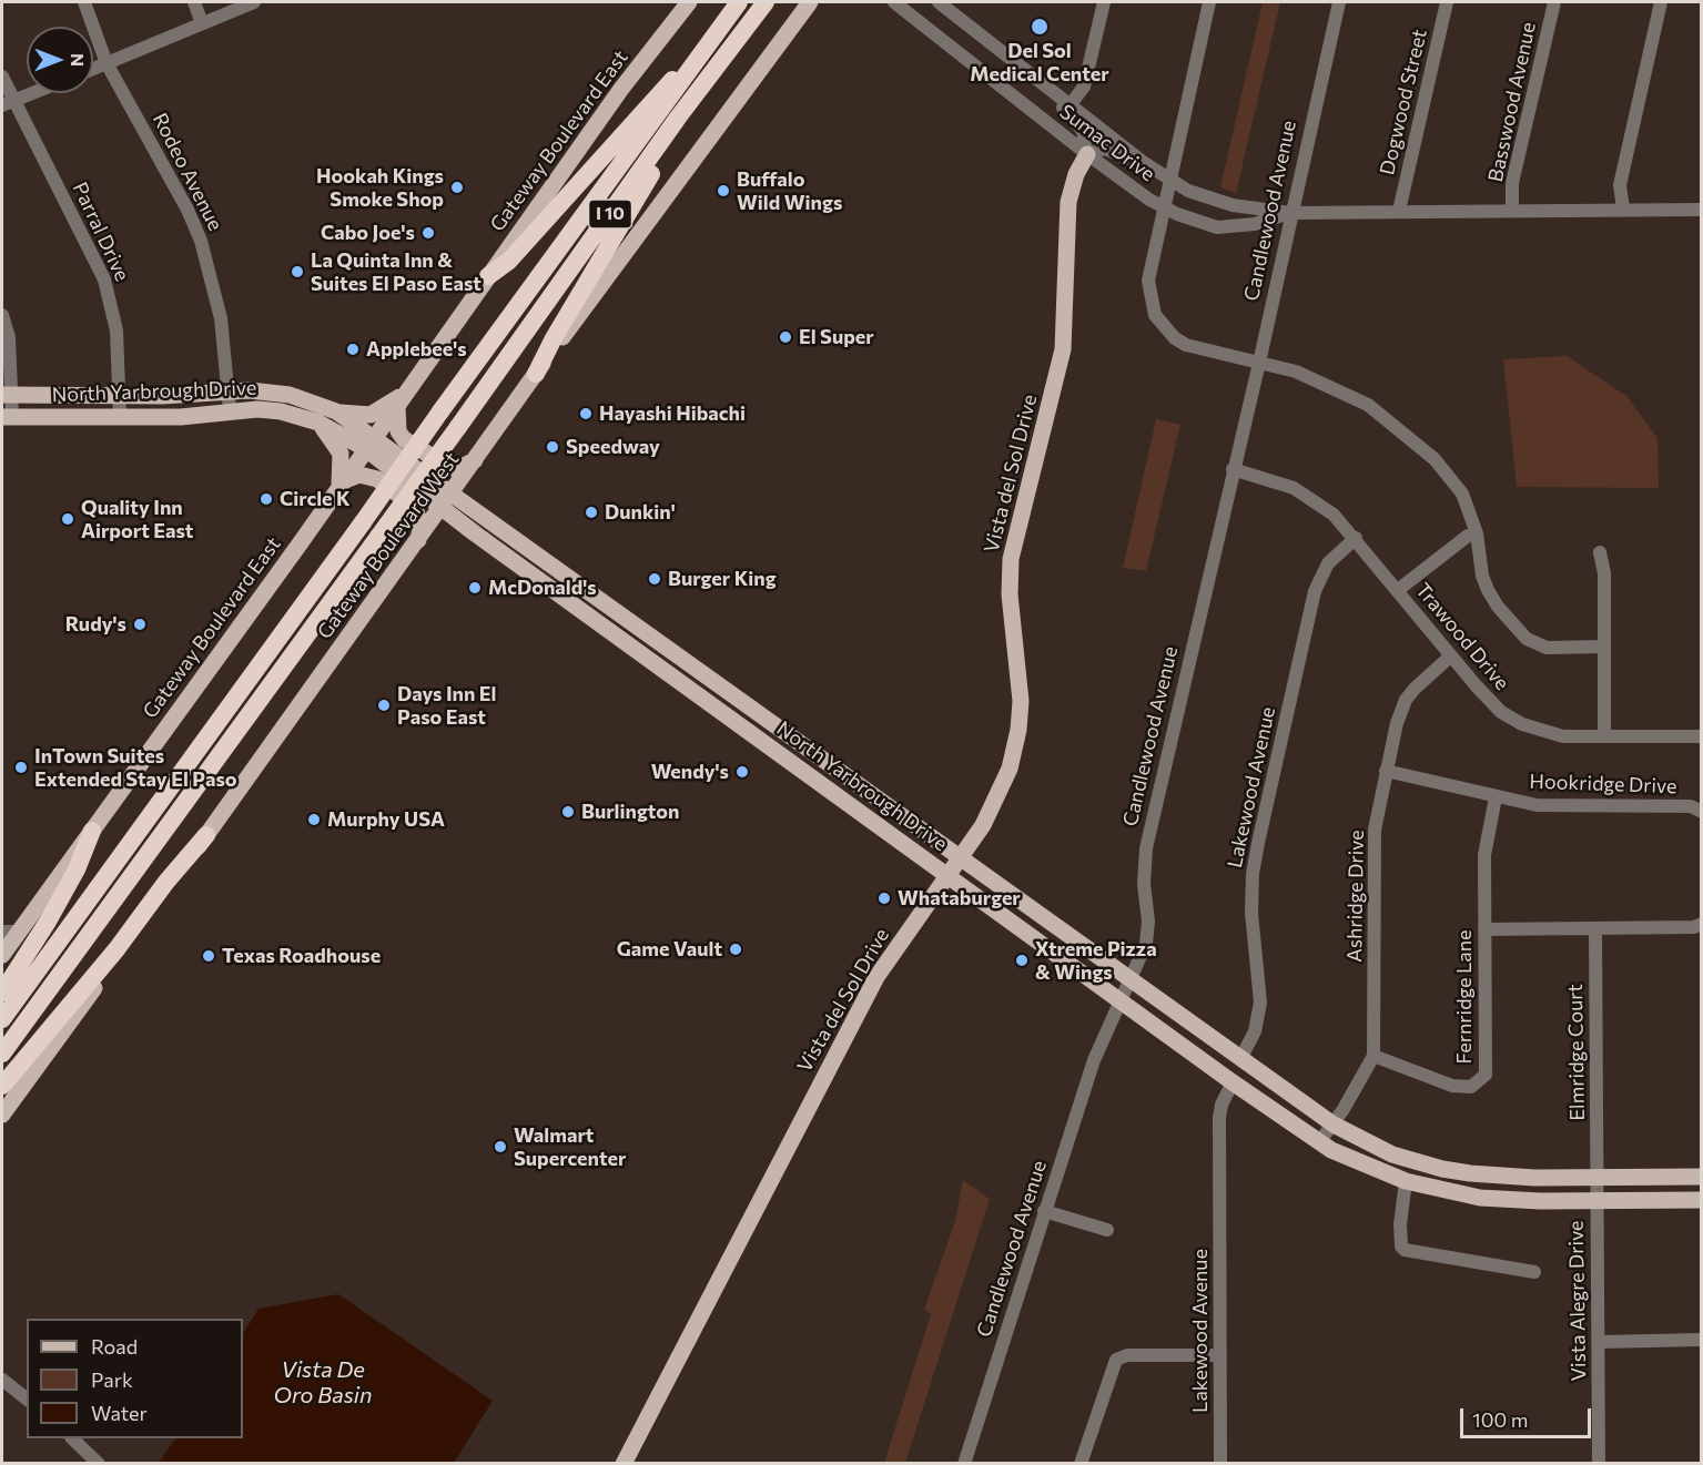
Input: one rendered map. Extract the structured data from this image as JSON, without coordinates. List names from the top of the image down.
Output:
{
  "streets": {
    "highway": ["I 10"],
    "main road": [
      "Gateway Boulevard East",
      "North Yarbrough Drive",
      "Vista del Sol Drive",
      "Gateway Boulevard West"
    ],
    "street": [
      "Dogwood Street",
      "Basswood Avenue",
      "Sumac Drive",
      "Rodeo Avenue",
      "Candlewood Avenue",
      "Parral Drive",
      "Trawood Drive",
      "Hookridge Drive",
      "Lakewood Avenue",
      "Ashridge Drive",
      "Fernridge Lane",
      "Elmridge Court",
      "Vista Alegre Drive"
    ]
  },
  "crossings": [
    ["Dogwood Street", "Sumac Drive"],
    ["Basswood Avenue", "Sumac Drive"],
    ["Gateway Boulevard East", "North Yarbrough Drive"],
    ["Sumac Drive", "Candlewood Avenue"],
    ["Sumac Drive", "Vista del Sol Drive"],
    ["Rodeo Avenue", "North Yarbrough Drive"],
    ["Candlewood Avenue", "North Yarbrough Drive"],
    ["Candlewood Avenue", "Trawood Drive"],
    ["Parral Drive", "North Yarbrough Drive"],
    ["North Yarbrough Drive", "Vista del Sol Drive"],
    ["North Yarbrough Drive", "Gateway Boulevard West"],
    ["North Yarbrough Drive", "Lakewood Avenue"],
    ["North Yarbrough Drive", "Elmridge Court"],
    ["North Yarbrough Drive", "Vista Alegre Drive"],
    ["Trawood Drive", "Lakewood Avenue"],
    ["Trawood Drive", "Ashridge Drive"],
    ["Hookridge Drive", "Ashridge Drive"],
    ["Hookridge Drive", "Fernridge Lane"],
    ["Ashridge Drive", "Fernridge Lane"],
    ["Elmridge Court", "Vista Alegre Drive"]
  ],
  "water": ["Vista De Oro Basin"],
  "places": [
    "Del Sol Medical Center",
    "Hookah Kings Smoke Shop",
    "Buffalo Wild Wings",
    "Cabo Joe's",
    "La Quinta Inn & Suites El Paso East",
    "El Super",
    "Applebee's",
    "Hayashi Hibachi",
    "Speedway",
    "Circle K",
    "Dunkin'",
    "Quality Inn Airport East",
    "Burger King",
    "McDonald's",
    "Rudy's",
    "Days Inn El Paso East",
    "InTown Suites Extended Stay El Paso",
    "Wendy's",
    "Burlington",
    "Murphy USA",
    "Whataburger",
    "Game Vault",
    "Texas Roadhouse",
    "Xtreme Pizza & Wings",
    "Walmart Supercenter"
  ],
  "legend": ["Road", "Park", "Water"],
  "scale_bar": "100 m",
  "north": "right"
}
